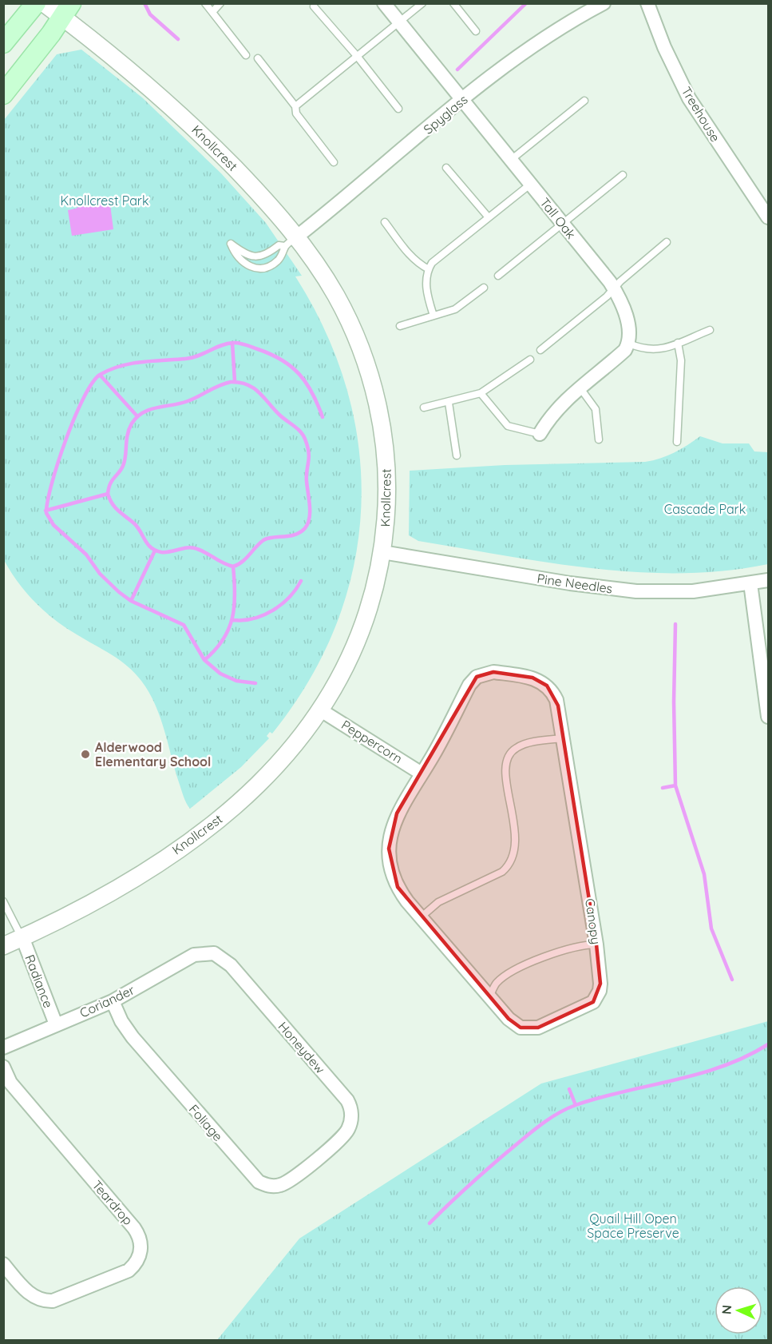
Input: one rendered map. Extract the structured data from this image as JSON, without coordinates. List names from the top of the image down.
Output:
{
  "streets": {
    "street": [
      "Spyglass",
      "Treehouse",
      "Knollcrest",
      "Tall Oak",
      "Pine Needles",
      "Peppercorn",
      "Canopy",
      "Radiance",
      "Coriander",
      "Honeydew",
      "Foliage",
      "Teardrop"
    ]
  },
  "crossings": [
    ["Spyglass", "Knollcrest"],
    ["Spyglass", "Tall Oak"],
    ["Knollcrest", "Pine Needles"],
    ["Knollcrest", "Peppercorn"],
    ["Knollcrest", "Radiance"],
    ["Peppercorn", "Canopy"],
    ["Radiance", "Coriander"],
    ["Coriander", "Honeydew"],
    ["Coriander", "Foliage"],
    ["Honeydew", "Foliage"]
  ],
  "parks": ["Knollcrest Park", "Cascade Park", "Quail Hill Open Space Preserve"],
  "places": ["Alderwood Elementary School"],
  "north": "left"
}
